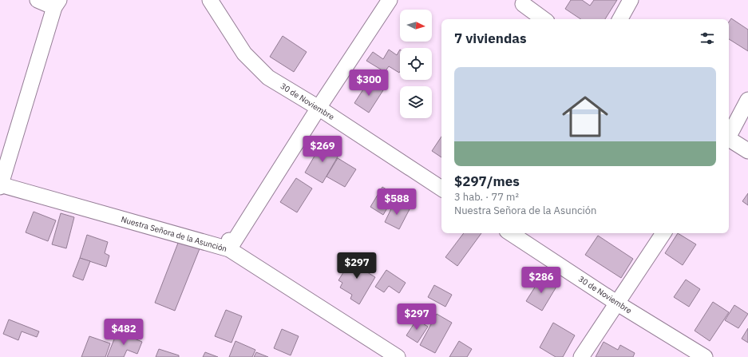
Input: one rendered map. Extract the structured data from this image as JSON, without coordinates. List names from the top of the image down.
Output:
{
  "streets": {
    "street": ["30 de Noviembre", "Nuestra Señora de la Asunción"]
  },
  "north": "right",
  "page": {
    "heading": "7 viviendas",
    "list": [
      {
        "name": "$297/mes",
        "note": "3 hab. · 77 m² · Nuestra Señora de la Asunción"
      }
    ],
    "price": [
      "$300",
      "$269",
      "$588",
      "$297",
      "$286",
      "$297",
      "$482"
    ]
  }
}
